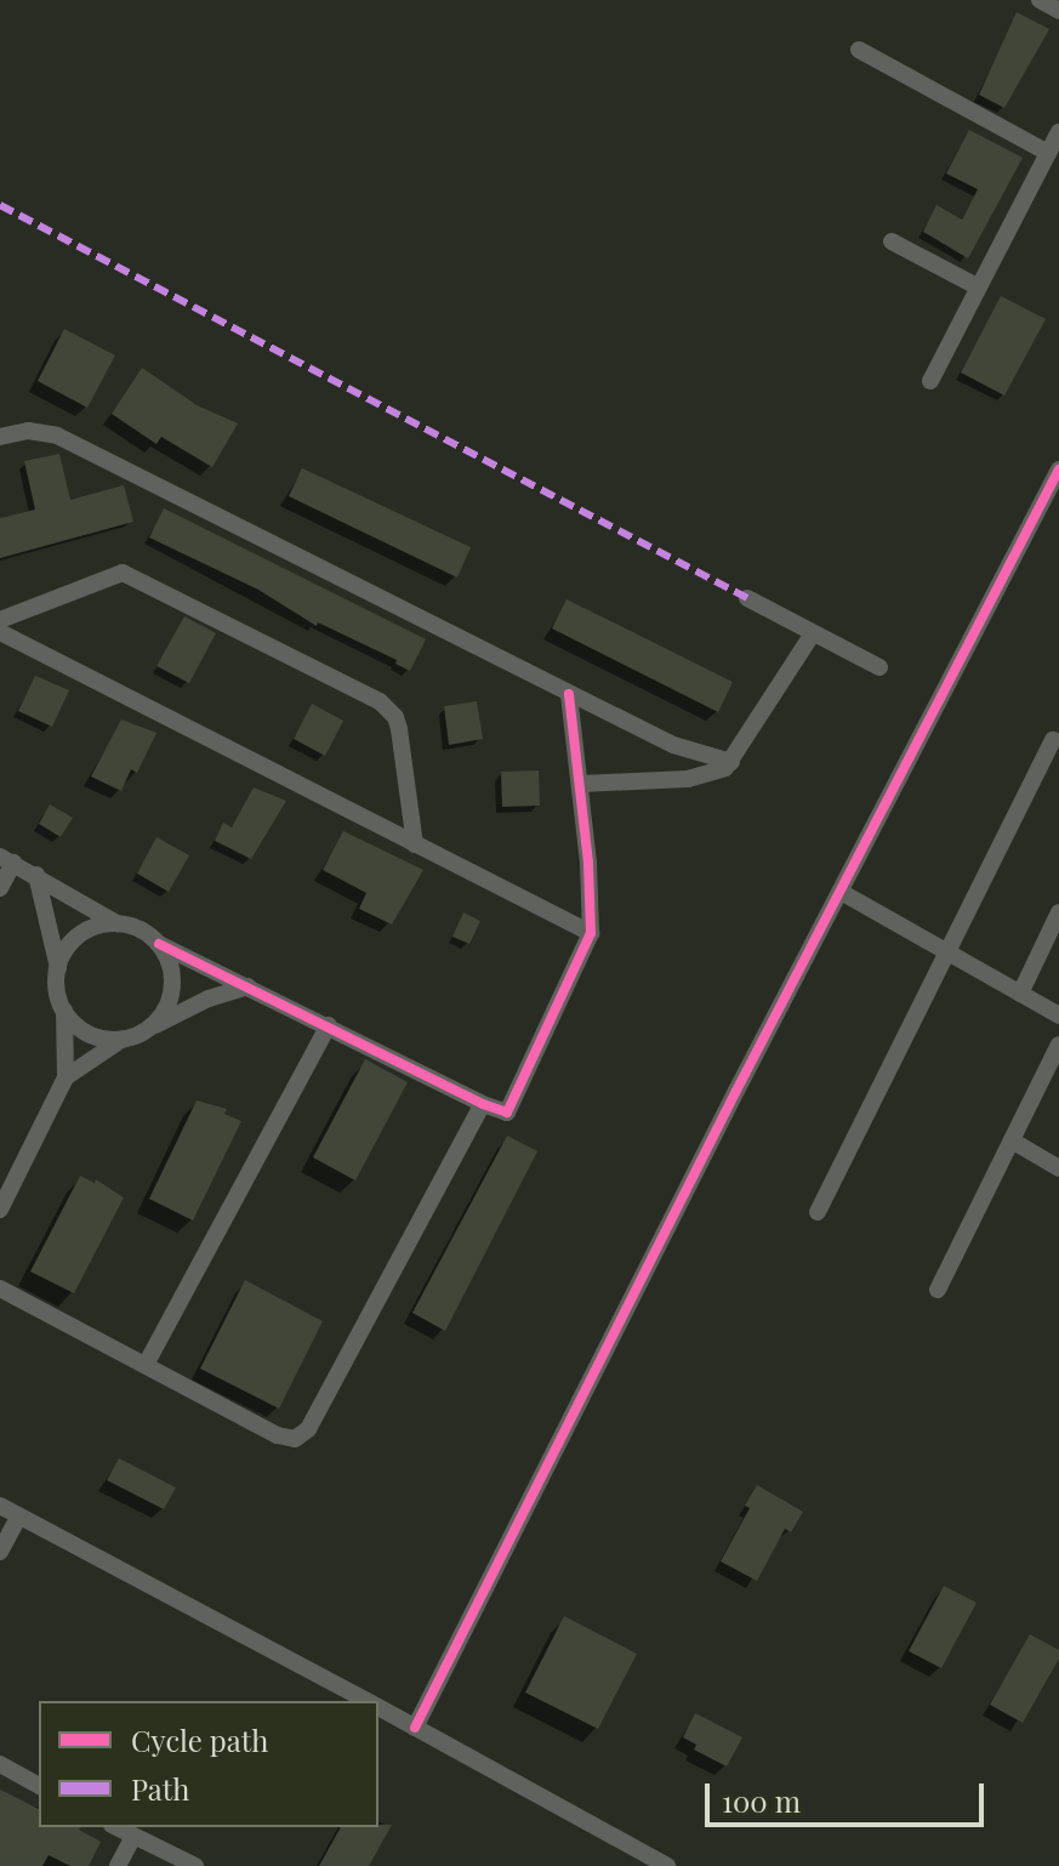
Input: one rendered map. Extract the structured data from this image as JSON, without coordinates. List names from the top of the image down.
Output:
{
  "legend": ["Cycle path", "Path"],
  "scale_bar": "100 m"
}
